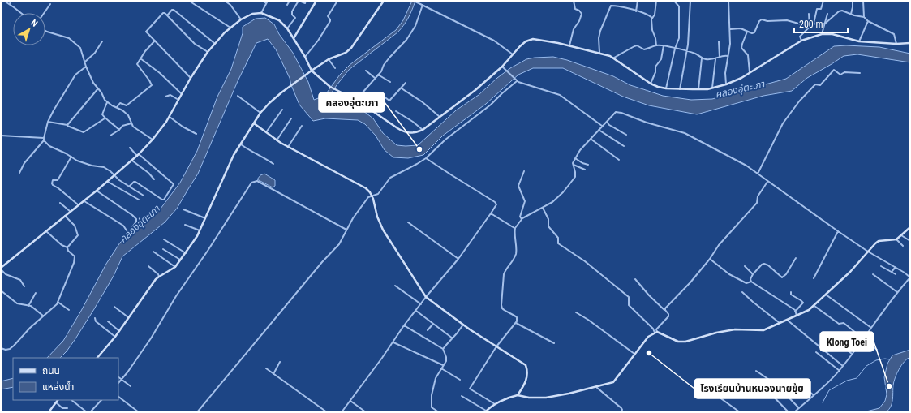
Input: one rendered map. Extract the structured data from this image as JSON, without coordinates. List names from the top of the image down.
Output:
{
  "water": ["คลองอุ่ตะเภา"],
  "places": ["คลองอุ่ตะเภา", "โรงเรียนบ้านหนองนายขุ้ย", "Klong Toei"],
  "legend": ["ถนน", "แหล่งน้ำ"],
  "scale_bar": "200 m",
  "north": "top right"
}
